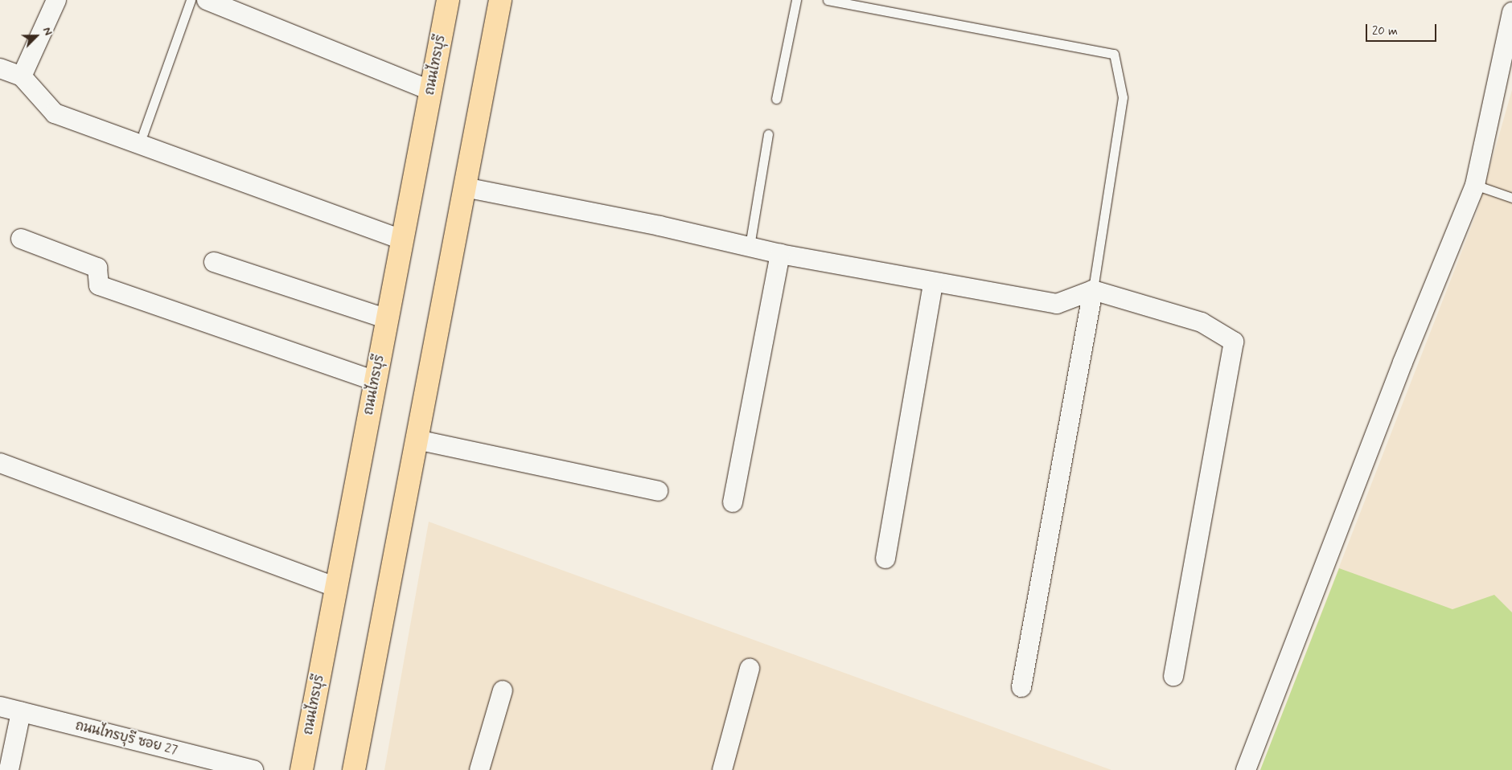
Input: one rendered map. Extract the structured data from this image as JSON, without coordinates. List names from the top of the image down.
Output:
{
  "streets": {
    "main road": ["ถนนไทรบุรี"],
    "street": ["ถนนไทรบุรี ซอย 27"]
  },
  "scale_bar": "20 m",
  "north": "top right"
}
